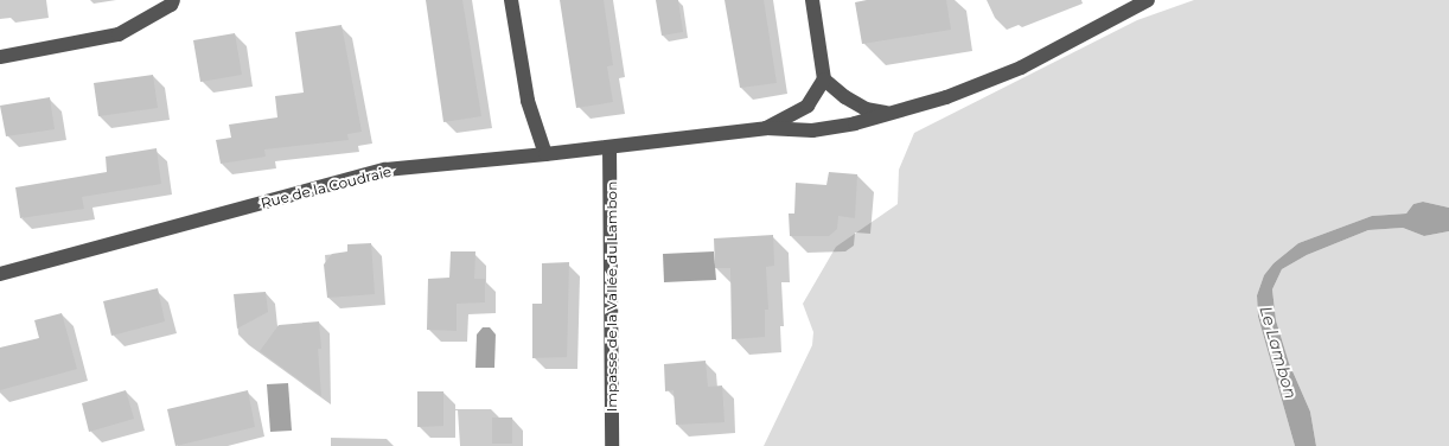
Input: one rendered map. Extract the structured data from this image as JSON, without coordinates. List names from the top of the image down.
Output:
{
  "streets": {
    "street": ["Rue de la Coudraie", "Impasse de la Vallée du Lambon"]
  },
  "crossings": [
    ["Rue de la Coudraie", "Impasse de la Vallée du Lambon"]
  ],
  "water": ["Le Lambon"]
}
